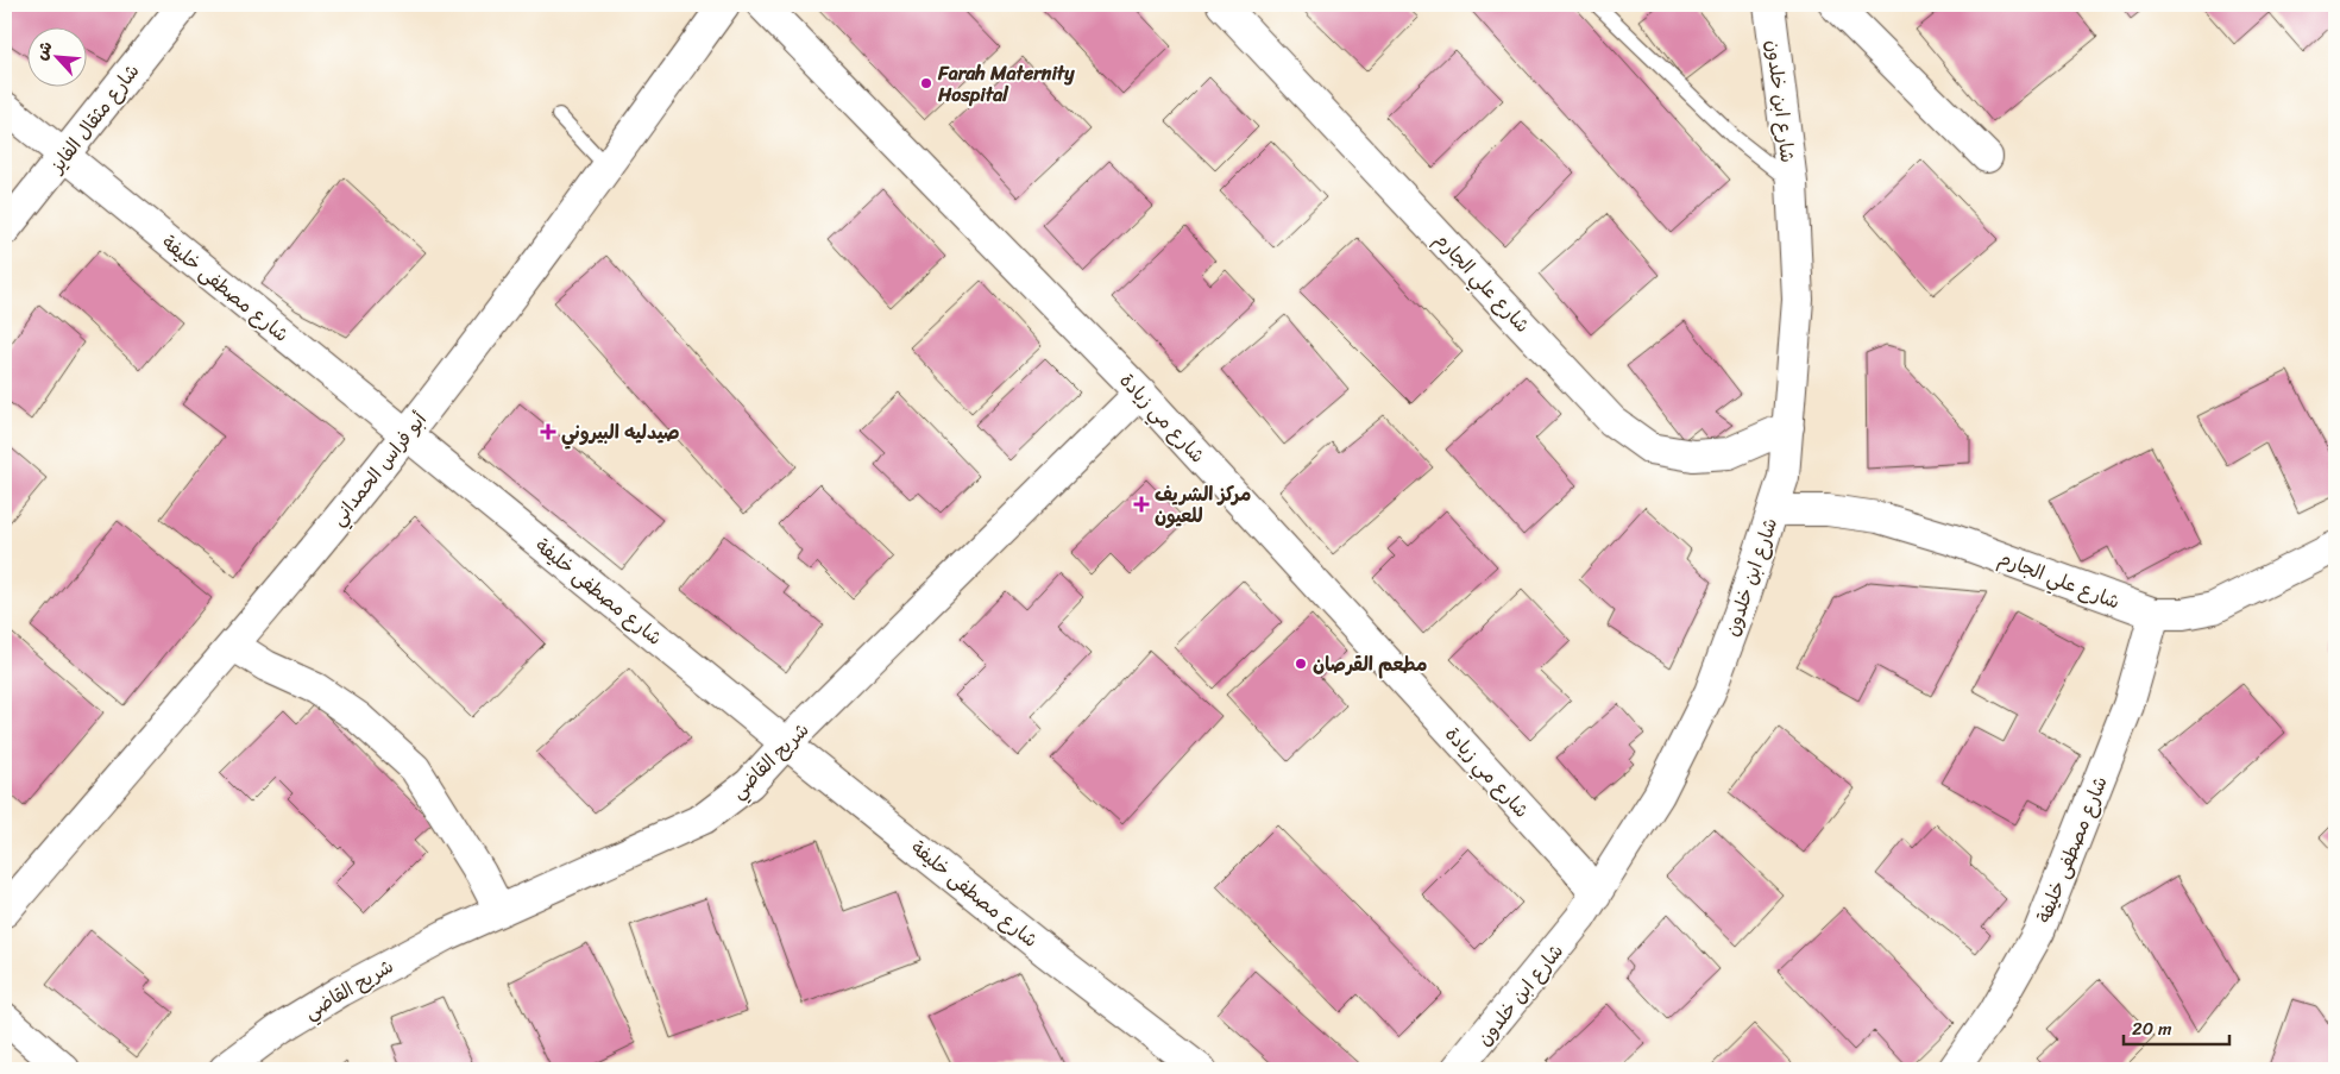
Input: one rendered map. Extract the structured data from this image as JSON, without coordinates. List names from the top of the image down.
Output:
{
  "streets": {
    "street": [
      "شارع ابن خلدون",
      "شارع مثقال الفايز",
      "شارع علي الجارم",
      "شارع مصطفى خليفة",
      "شارع مي زيادة",
      "أبو فراس الحمداني",
      "شريح القاضي"
    ]
  },
  "crossings": [
    ["شارع ابن خلدون", "شارع علي الجارم"],
    ["شارع ابن خلدون", "شارع مي زيادة"],
    ["شارع مثقال الفايز", "شارع مصطفى خليفة"],
    ["شارع علي الجارم", "شارع مصطفى خليفة"],
    ["شارع مصطفى خليفة", "أبو فراس الحمداني"],
    ["شارع مصطفى خليفة", "شريح القاضي"],
    ["شارع مي زيادة", "شريح القاضي"]
  ],
  "places": {
    "other": ["Farah Maternity Hospital", "مطعم القرصان"],
    "health": ["صيدليه البيروني", "مركز الشريف للعيون"]
  },
  "scale_bar": "20 m",
  "north": "top left"
}
